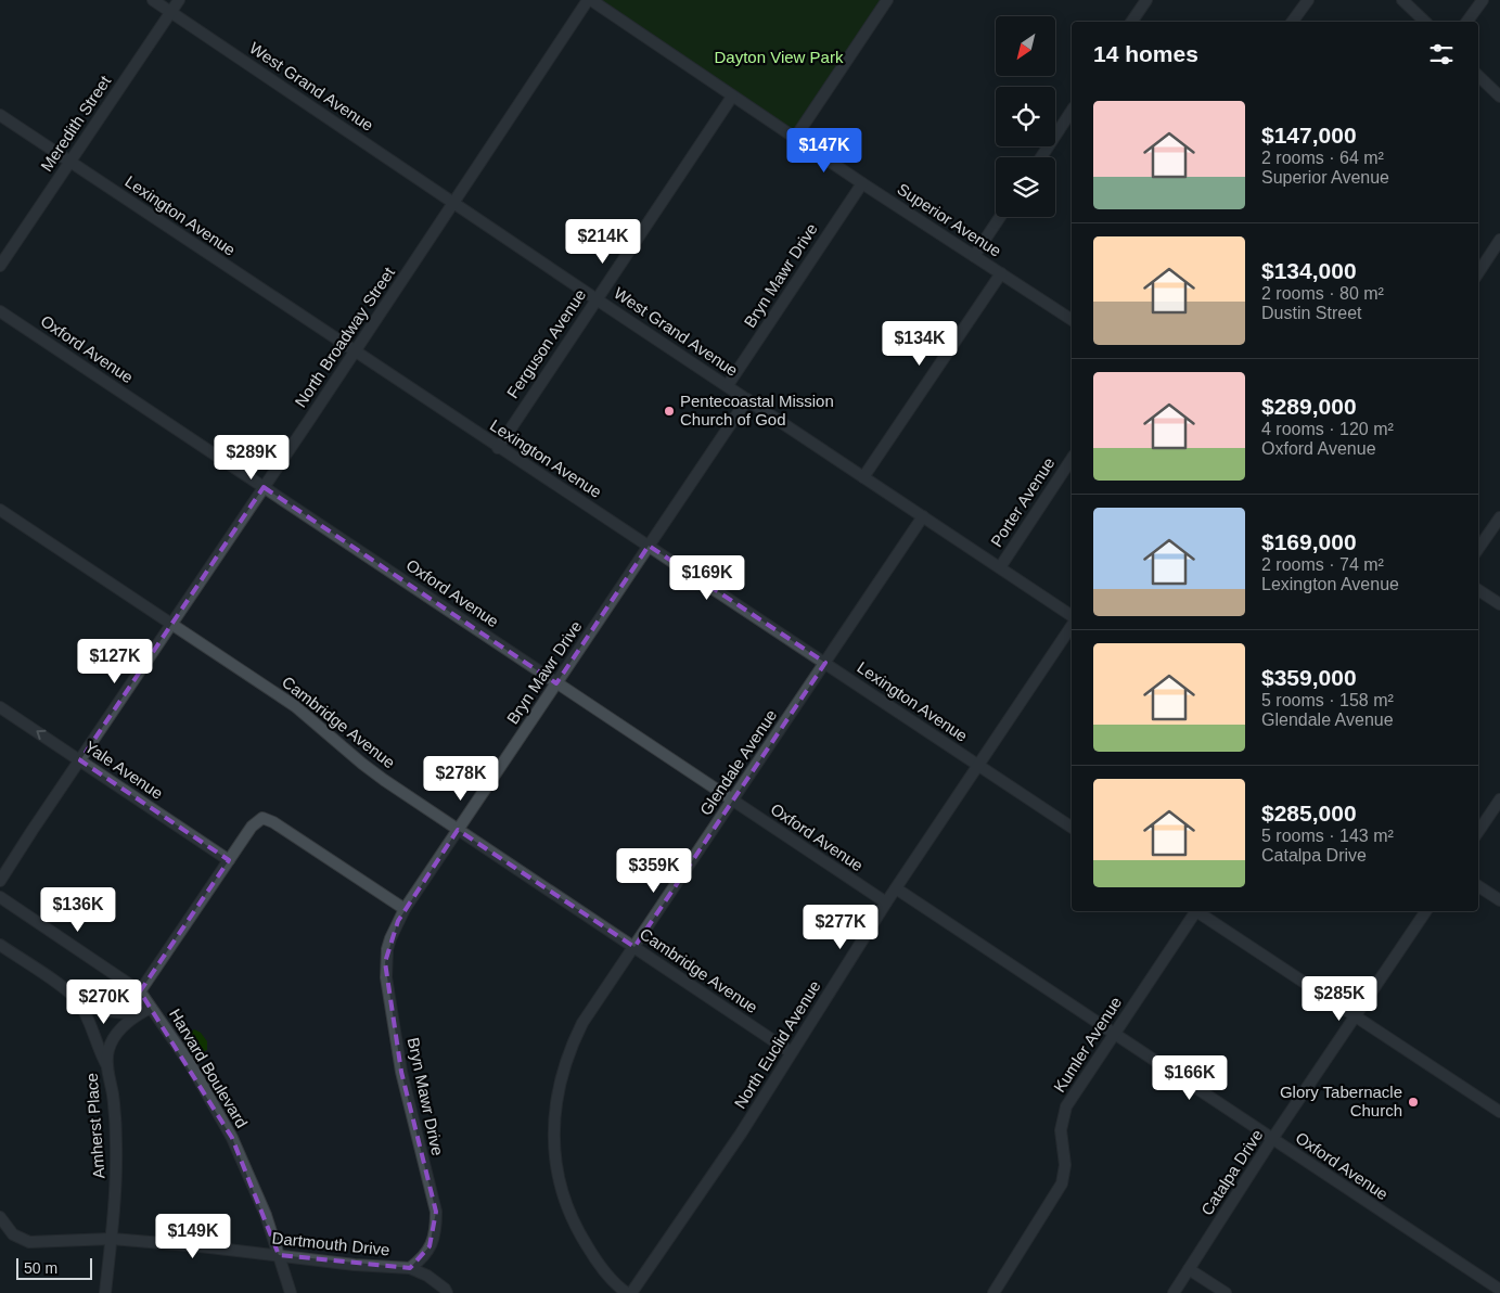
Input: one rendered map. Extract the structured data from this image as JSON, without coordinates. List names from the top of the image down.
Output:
{
  "streets": {
    "street": [
      "West Grand Avenue",
      "Meredith Street",
      "Lexington Avenue",
      "Superior Avenue",
      "Bryn Mawr Drive",
      "North Broadway Street",
      "Ferguson Avenue",
      "Oxford Avenue",
      "Porter Avenue",
      "Cambridge Avenue",
      "Glendale Avenue",
      "Yale Avenue",
      "North Euclid Avenue",
      "Kumler Avenue",
      "Harvard Boulevard",
      "Amherst Place",
      "Catalpa Drive",
      "Dartmouth Drive"
    ]
  },
  "crossings": [
    ["West Grand Avenue", "Meredith Street"],
    ["West Grand Avenue", "Bryn Mawr Drive"],
    ["West Grand Avenue", "North Broadway Street"],
    ["West Grand Avenue", "Ferguson Avenue"],
    ["West Grand Avenue", "Porter Avenue"],
    ["West Grand Avenue", "Glendale Avenue"],
    ["Meredith Street", "Lexington Avenue"],
    ["Lexington Avenue", "Bryn Mawr Drive"],
    ["Lexington Avenue", "North Broadway Street"],
    ["Lexington Avenue", "Ferguson Avenue"],
    ["Lexington Avenue", "Glendale Avenue"],
    ["Lexington Avenue", "North Euclid Avenue"],
    ["Superior Avenue", "Bryn Mawr Drive"],
    ["Superior Avenue", "North Broadway Street"],
    ["Superior Avenue", "Ferguson Avenue"],
    ["Bryn Mawr Drive", "Oxford Avenue"],
    ["Bryn Mawr Drive", "Cambridge Avenue"],
    ["Bryn Mawr Drive", "Dartmouth Drive"],
    ["North Broadway Street", "Oxford Avenue"],
    ["North Broadway Street", "Cambridge Avenue"],
    ["North Broadway Street", "Yale Avenue"],
    ["Oxford Avenue", "Glendale Avenue"],
    ["Oxford Avenue", "North Euclid Avenue"],
    ["Oxford Avenue", "Kumler Avenue"],
    ["Oxford Avenue", "Catalpa Drive"],
    ["Cambridge Avenue", "Glendale Avenue"],
    ["Cambridge Avenue", "North Euclid Avenue"],
    ["Harvard Boulevard", "Amherst Place"],
    ["Harvard Boulevard", "Dartmouth Drive"],
    ["Amherst Place", "Dartmouth Drive"]
  ],
  "one_way": ["Yale Avenue"],
  "parks": ["Dayton View Park"],
  "places": ["Pentecoastal Mission Church of God", "Glory Tabernacle Church"],
  "scale_bar": "50 m",
  "north": "bottom left",
  "page": {
    "heading": "14 homes",
    "list": [
      {
        "name": "$147,000",
        "note": "2 rooms · 64 m² · Superior Avenue"
      },
      {
        "name": "$134,000",
        "note": "2 rooms · 80 m² · Dustin Street"
      },
      {
        "name": "$289,000",
        "note": "4 rooms · 120 m² · Oxford Avenue"
      },
      {
        "name": "$169,000",
        "note": "2 rooms · 74 m² · Lexington Avenue"
      },
      {
        "name": "$359,000",
        "note": "5 rooms · 158 m² · Glendale Avenue"
      },
      {
        "name": "$285,000",
        "note": "5 rooms · 143 m² · Catalpa Drive"
      }
    ],
    "price": [
      "$147K",
      "$214K",
      "$134K",
      "$289K",
      "$169K",
      "$127K",
      "$278K",
      "$359K",
      "$136K",
      "$277K",
      "$285K",
      "$270K",
      "$166K",
      "$149K"
    ],
    "scale": "50 m"
  }
}
